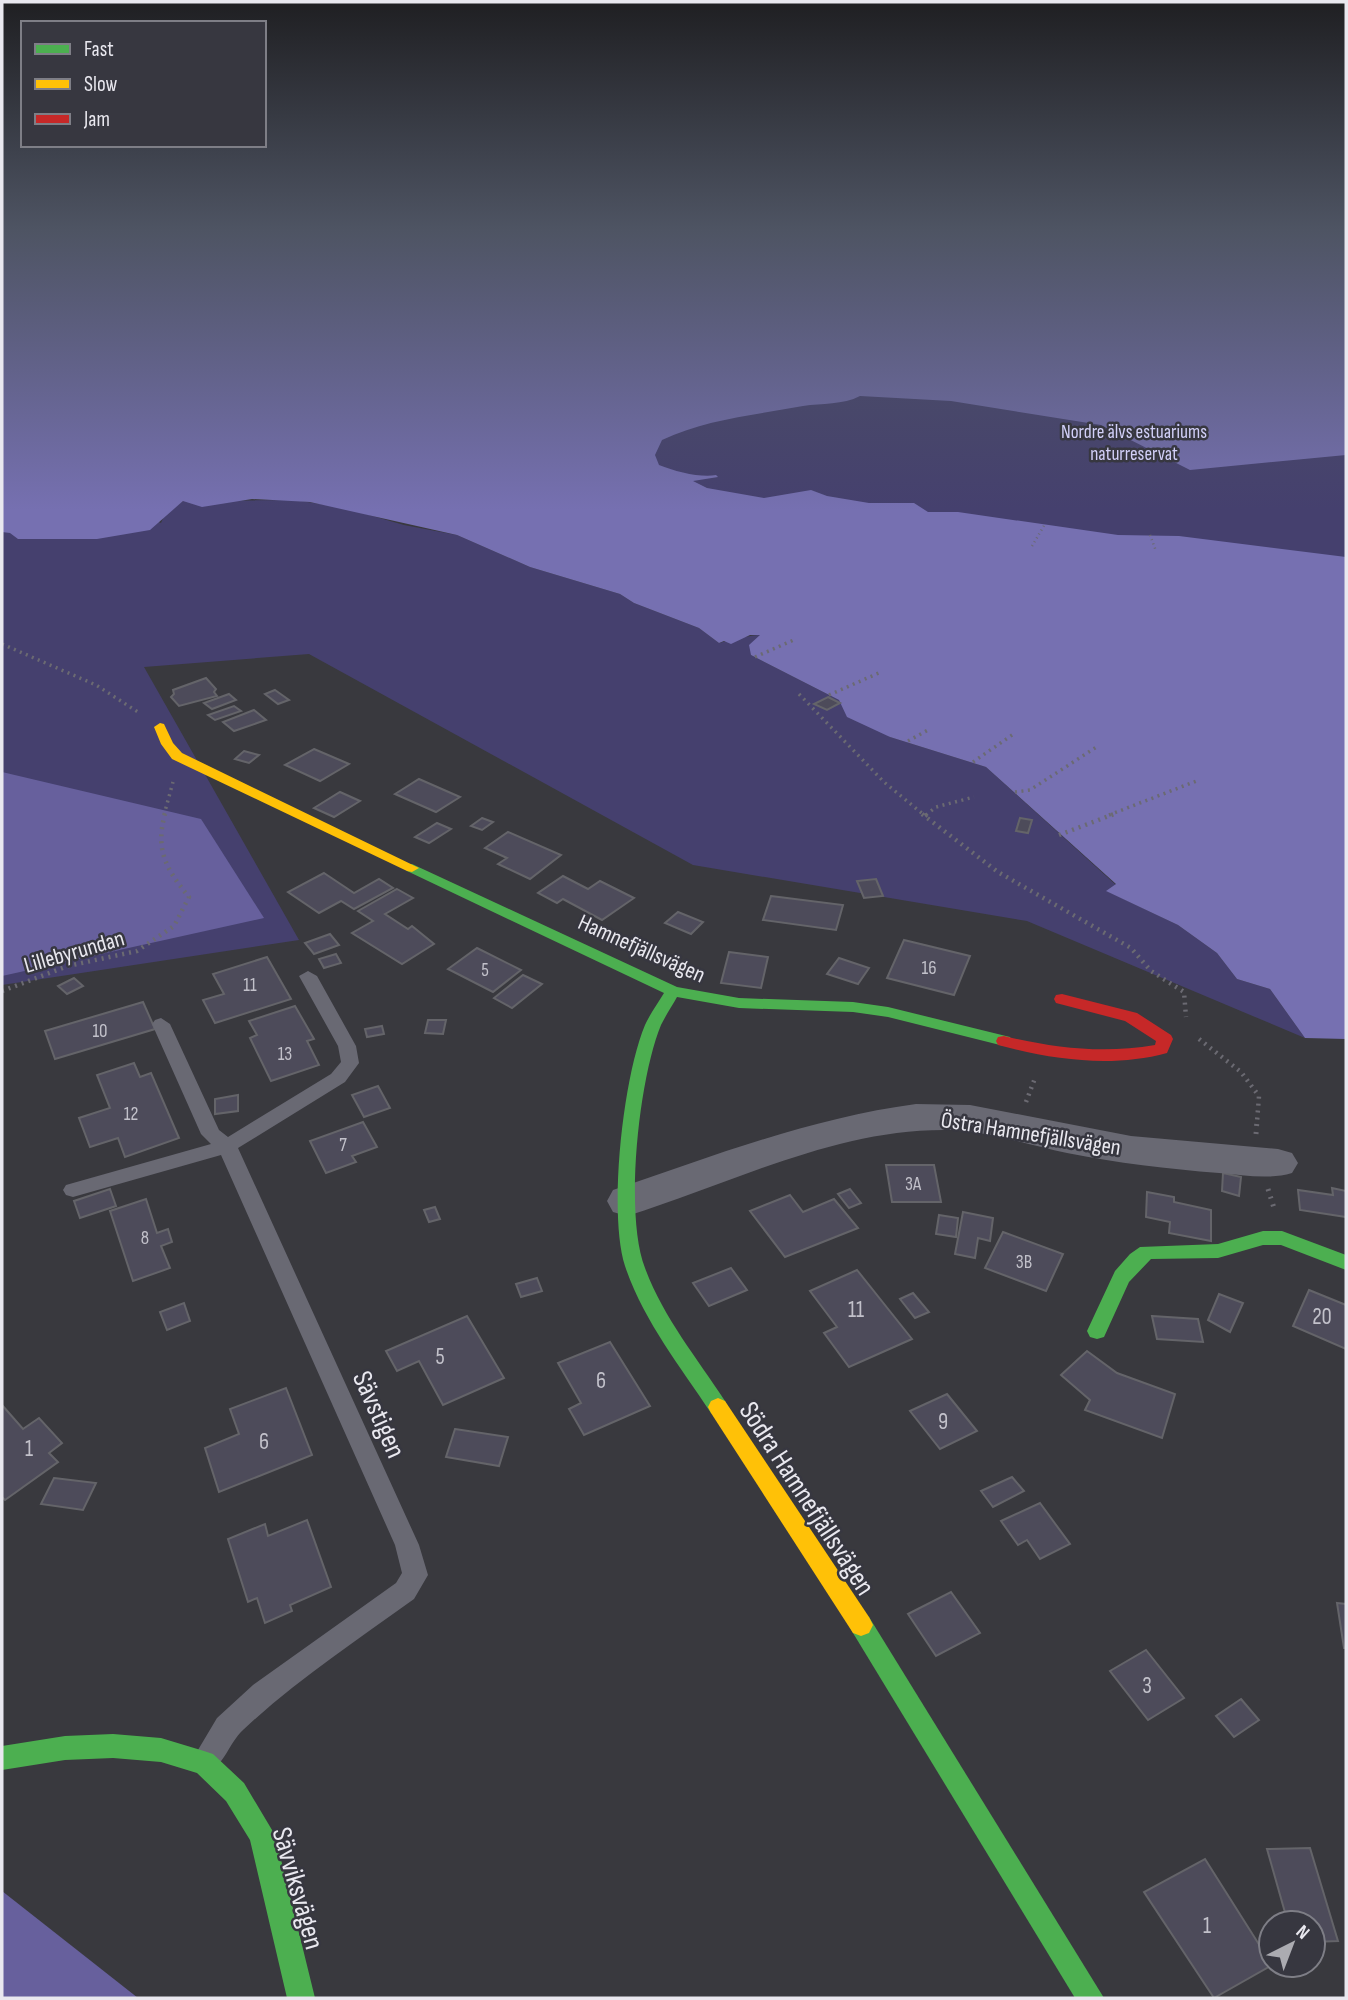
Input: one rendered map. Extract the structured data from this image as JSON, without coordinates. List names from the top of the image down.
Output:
{
  "streets": {
    "street": [
      "Hamnefjällsvägen",
      "Östra Hamnefjällsvägen",
      "Södra Hamnefjällsvägen",
      "Sävviksvägen"
    ],
    "lane": ["Sävstigen"],
    "path": ["Lillebyrundan"]
  },
  "crossings": [
    ["Hamnefjällsvägen", "Lillebyrundan"],
    ["Hamnefjällsvägen", "Södra Hamnefjällsvägen"],
    ["Östra Hamnefjällsvägen", "Södra Hamnefjällsvägen"],
    ["Sävstigen", "Sävviksvägen"]
  ],
  "parks": ["Nordre älvs estuariums naturreservat"],
  "house_numbers": [
    "16",
    "5",
    "11",
    "10",
    "13",
    "12",
    "7",
    "3A",
    "8",
    "3B",
    "11",
    "20",
    "5",
    "6",
    "9",
    "6",
    "1",
    "3",
    "1"
  ],
  "legend": ["Fast", "Slow", "Jam"],
  "north": "top right"
}
